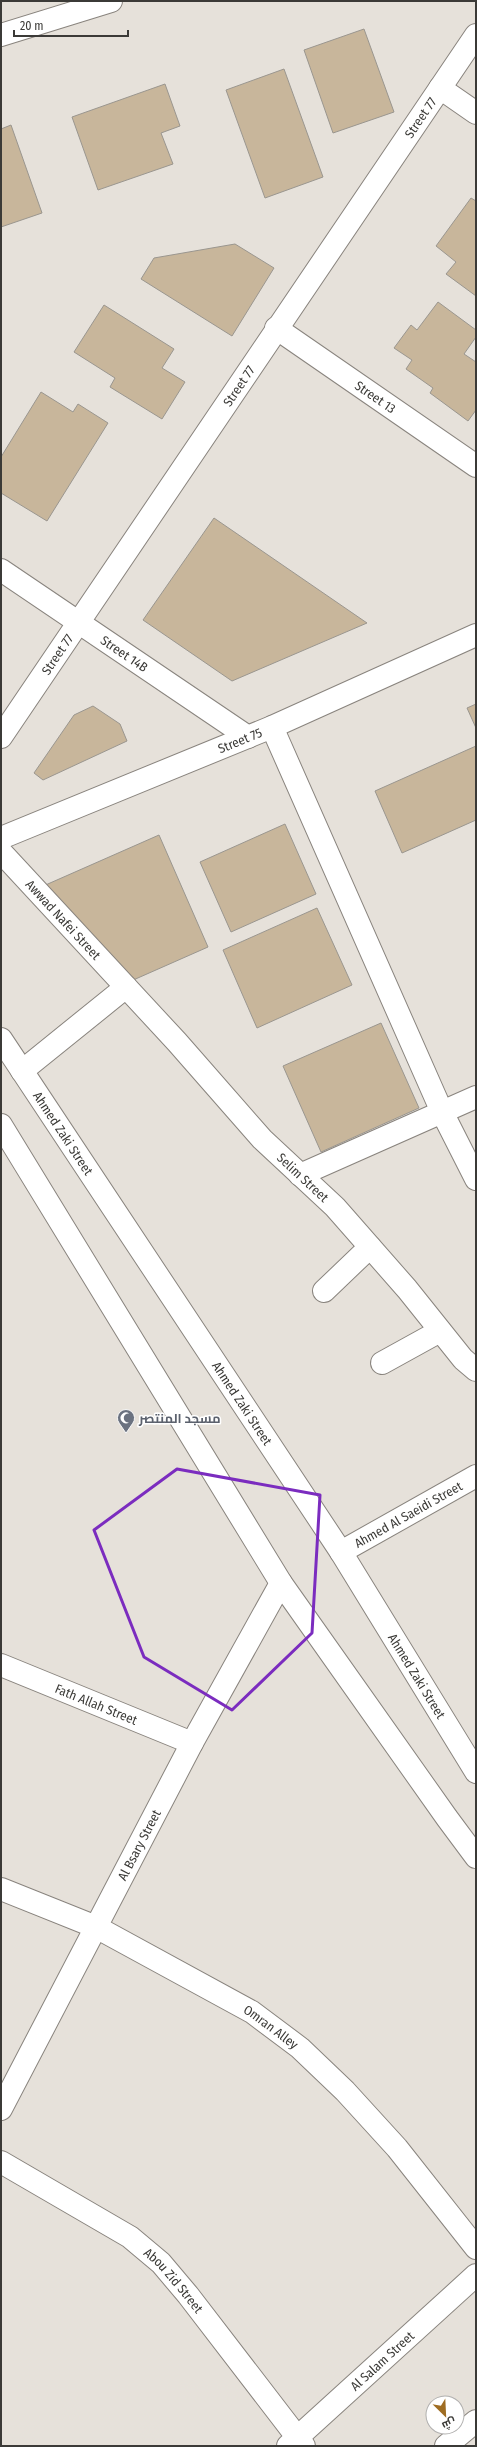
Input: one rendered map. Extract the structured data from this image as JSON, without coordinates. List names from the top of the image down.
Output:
{
  "streets": {
    "street": [
      "Street 77",
      "Street 13",
      "Street 14B",
      "Street 75",
      "Awwad Nafei Street",
      "Ahmed Zaki Street",
      "Selim Street",
      "Ahmed Al Saeidi Street",
      "Fath Allah Street",
      "Al Bsary Street",
      "Omran Alley",
      "Abou Zid Street",
      "Al Salam Street"
    ]
  },
  "crossings": [
    ["Street 77", "Street 13"],
    ["Street 77", "Street 14B"],
    ["Street 14B", "Street 75"],
    ["Awwad Nafei Street", "Selim Street"],
    ["Ahmed Zaki Street", "Ahmed Al Saeidi Street"],
    ["Fath Allah Street", "Al Bsary Street"],
    ["Al Bsary Street", "Omran Alley"],
    ["Abou Zid Street", "Al Salam Street"]
  ],
  "places": {
    "mosque": ["مسجد المنتصر"]
  },
  "scale_bar": "20 m",
  "north": "bottom right"
}
